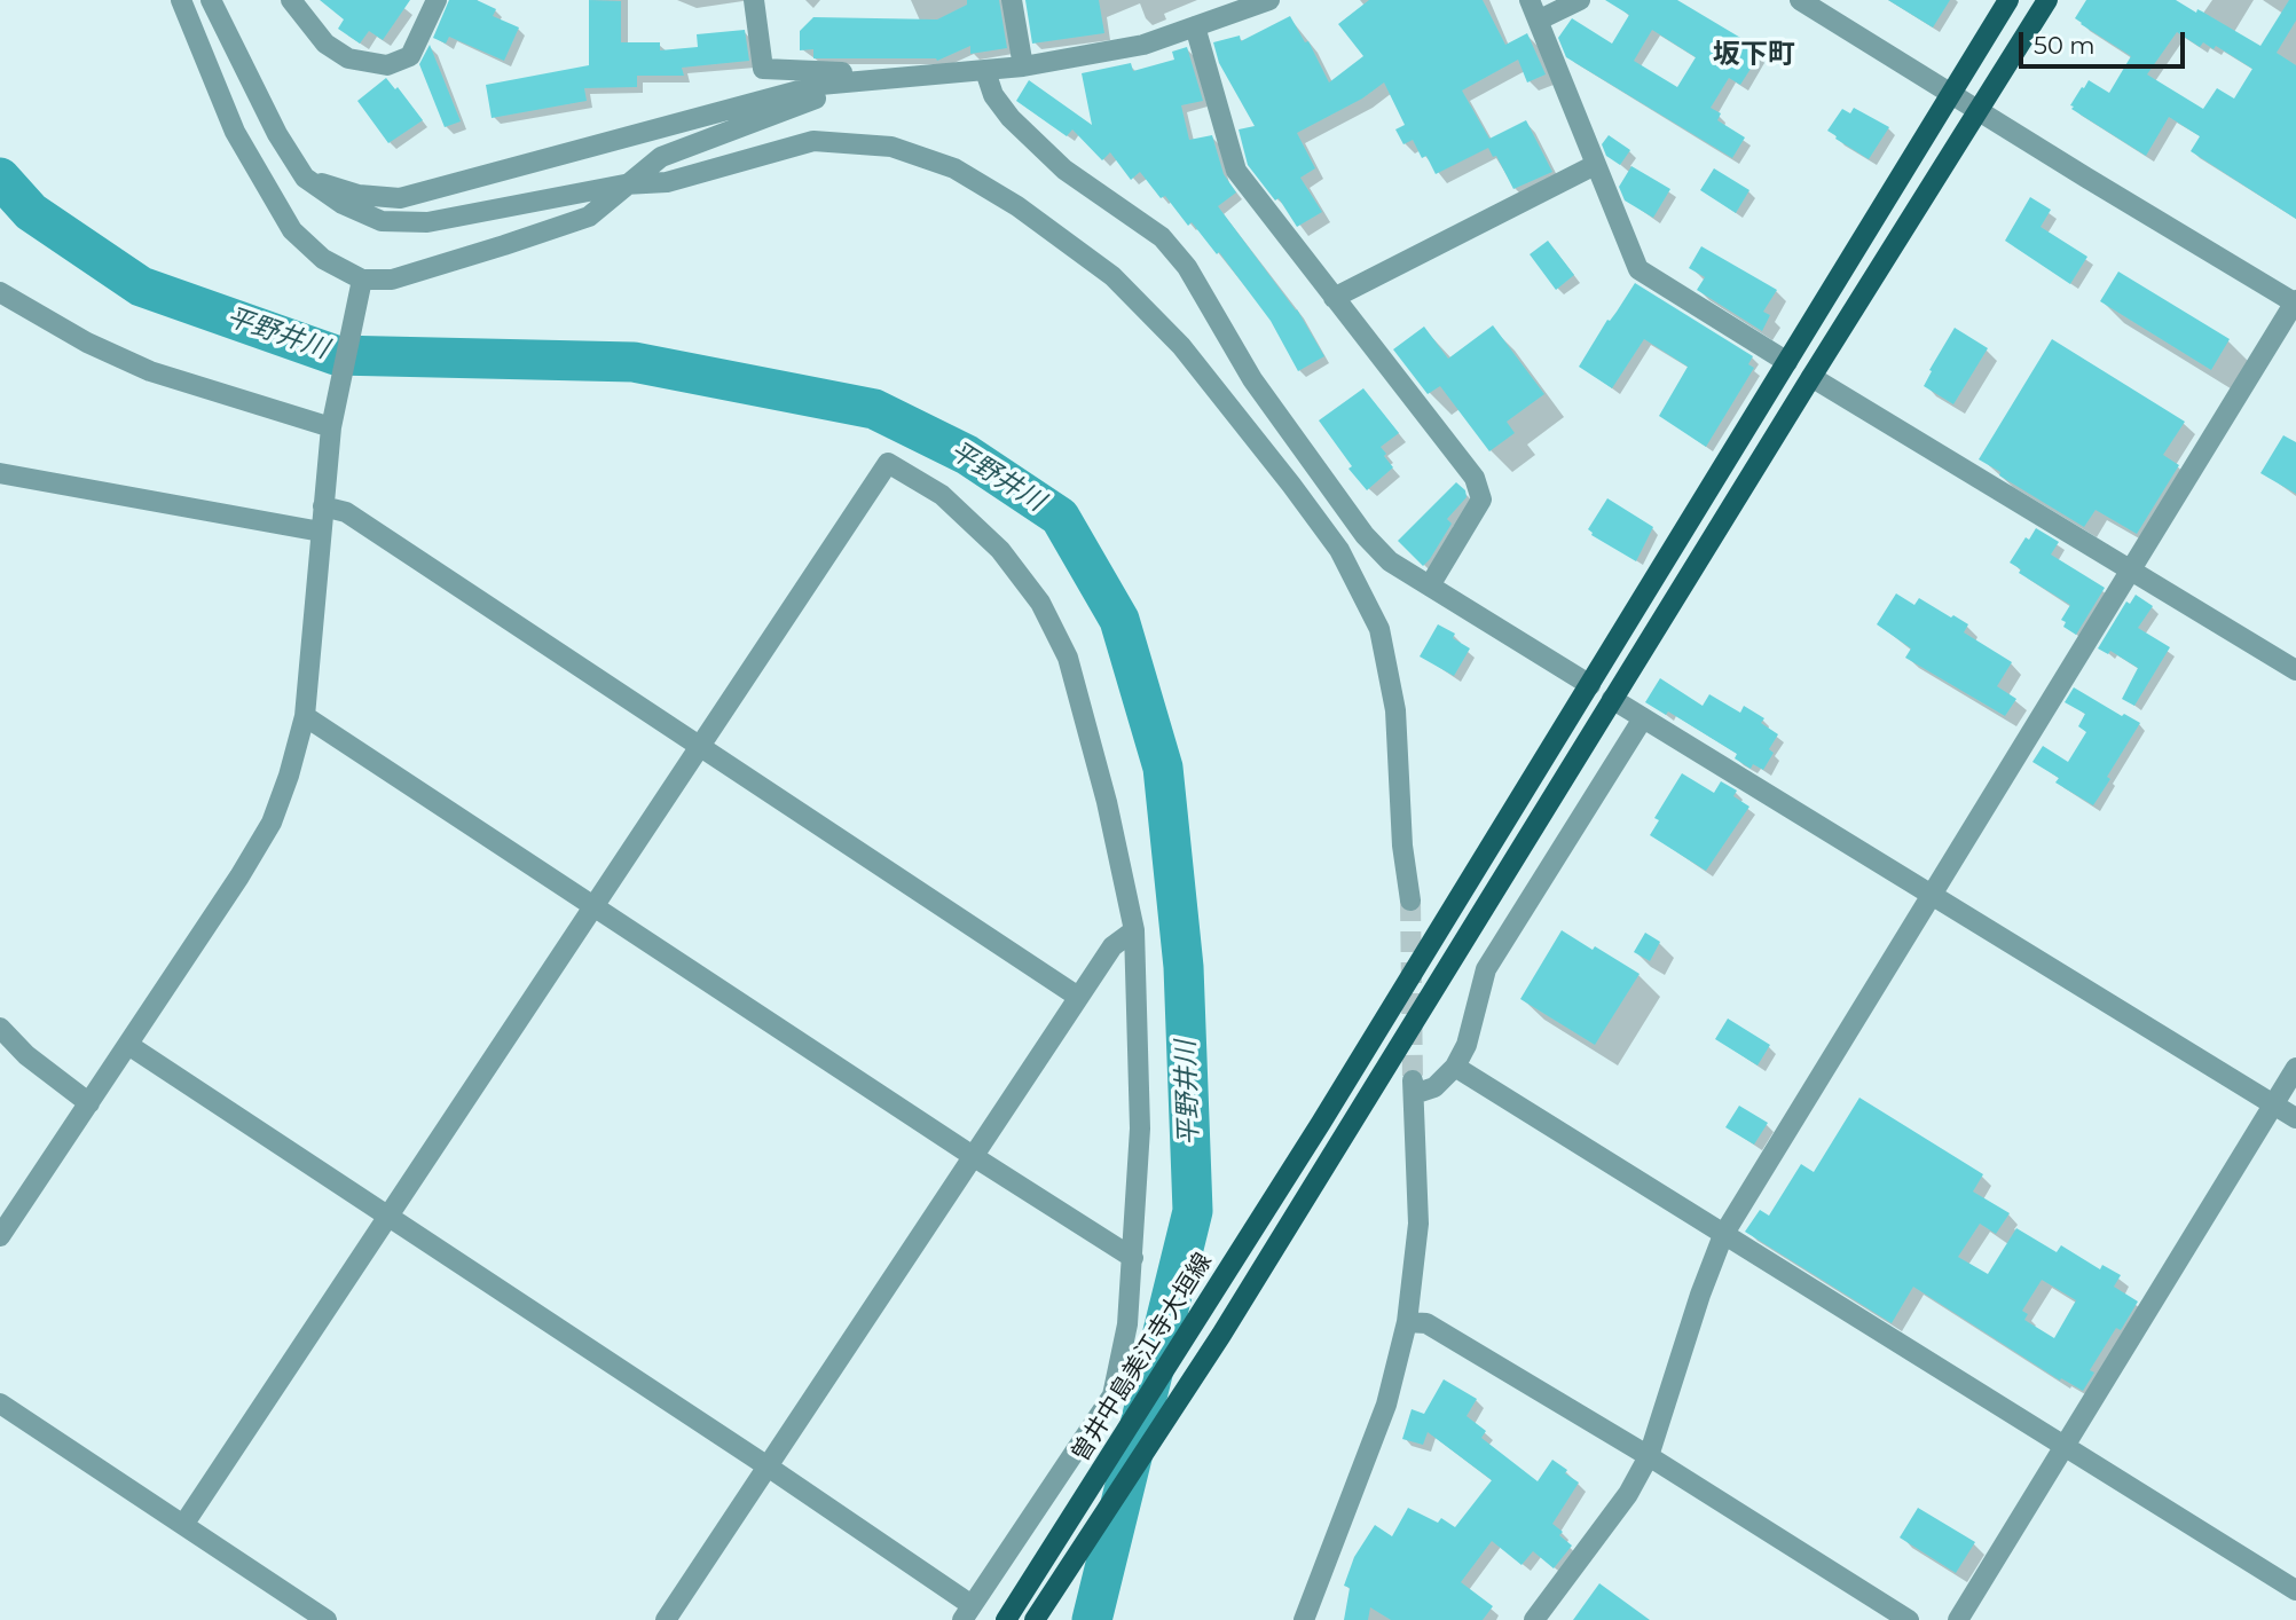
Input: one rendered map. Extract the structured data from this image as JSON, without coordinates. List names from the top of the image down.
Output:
{
  "streets": {
    "main road": ["曽井中島美江寺大垣線"]
  },
  "districts": ["坂下町"],
  "water": ["平野井川"],
  "scale_bar": "50 m"
}
